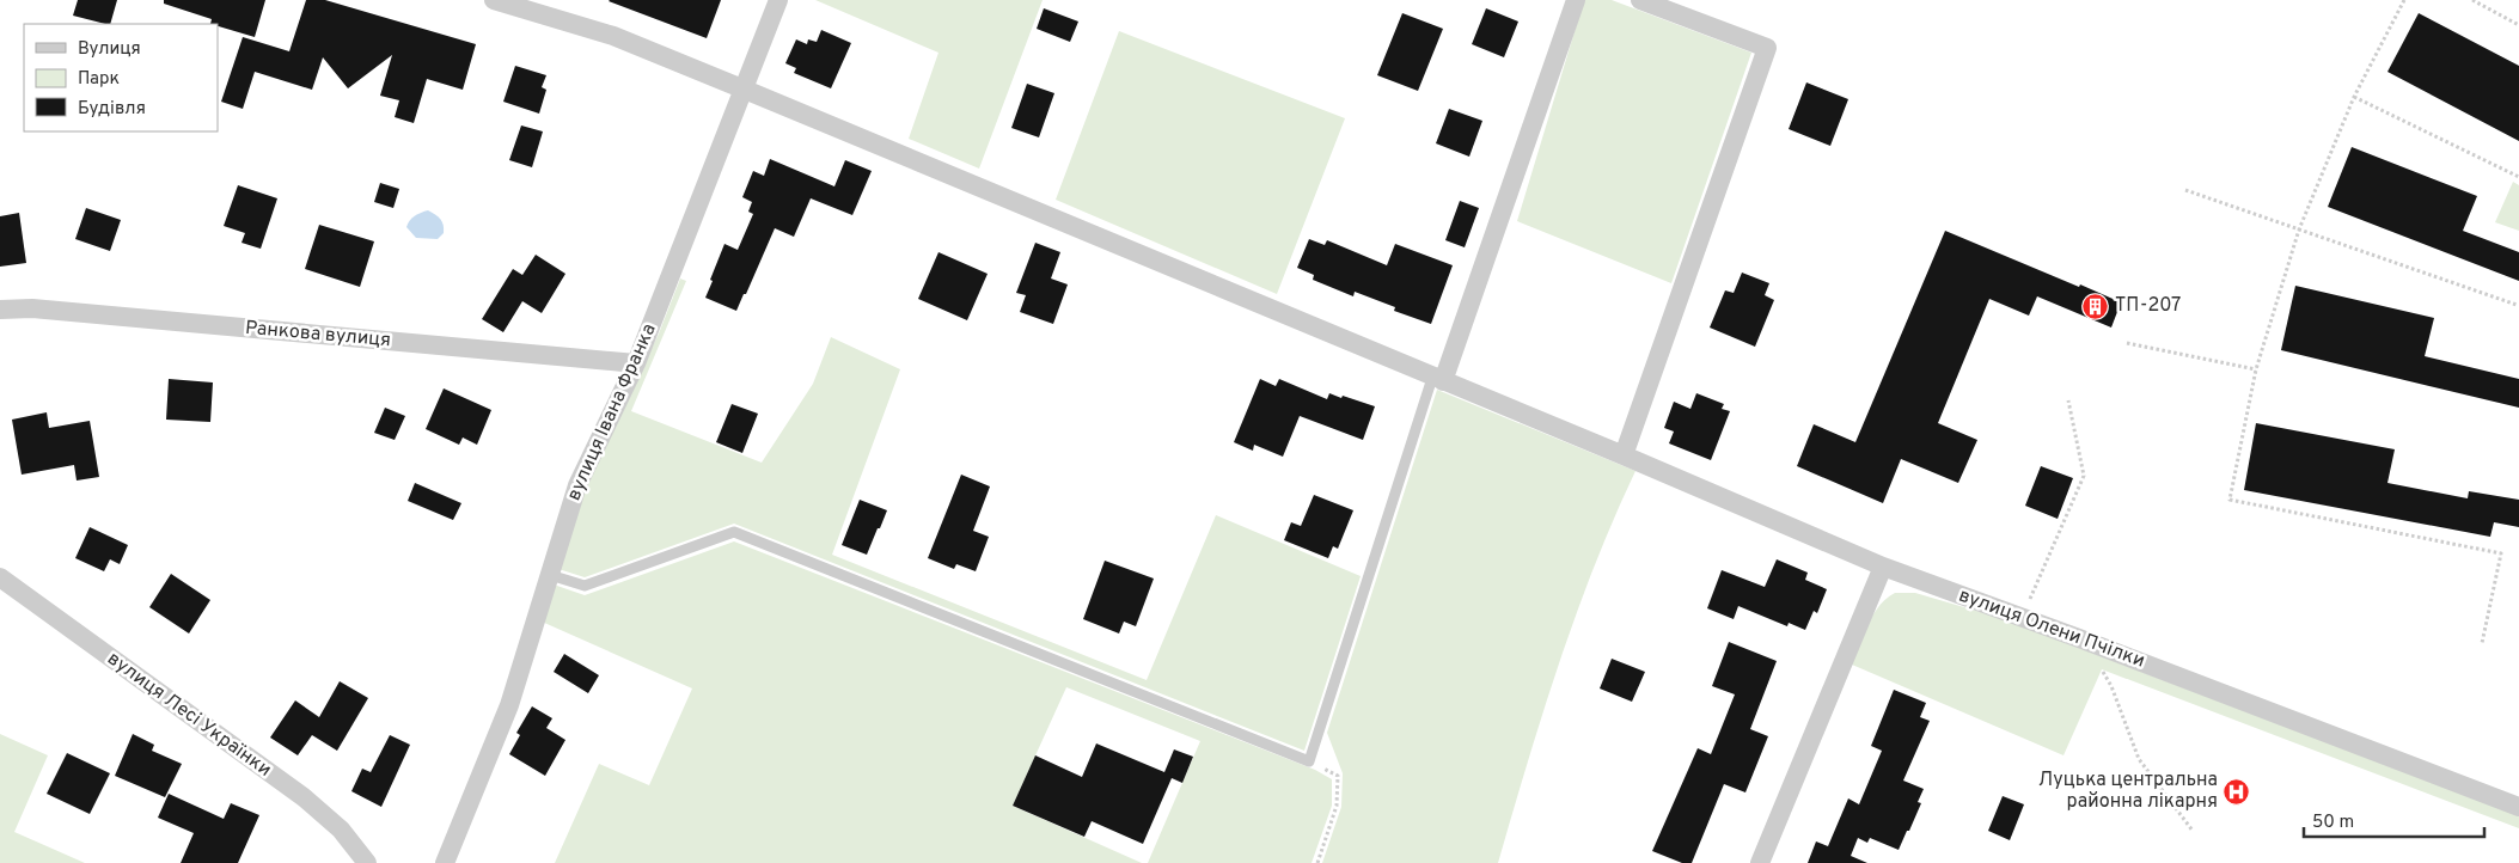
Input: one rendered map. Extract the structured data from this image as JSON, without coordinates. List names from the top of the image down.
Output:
{
  "streets": {
    "street": [
      "Ранкова вулиця",
      "вулиця Івана Франка",
      "вулиця Олени Пчілки",
      "вулиця Лесі Українки"
    ]
  },
  "crossings": [
    ["Ранкова вулиця", "вулиця Івана Франка"],
    ["вулиця Івана Франка", "вулиця Олени Пчілки"]
  ],
  "places": {
    "building": ["ТП-207"],
    "hospital": ["Луцька центральна районна лікарня"]
  },
  "legend": ["Вулиця", "Парк", "Будівля"],
  "scale_bar": "50 m"
}
